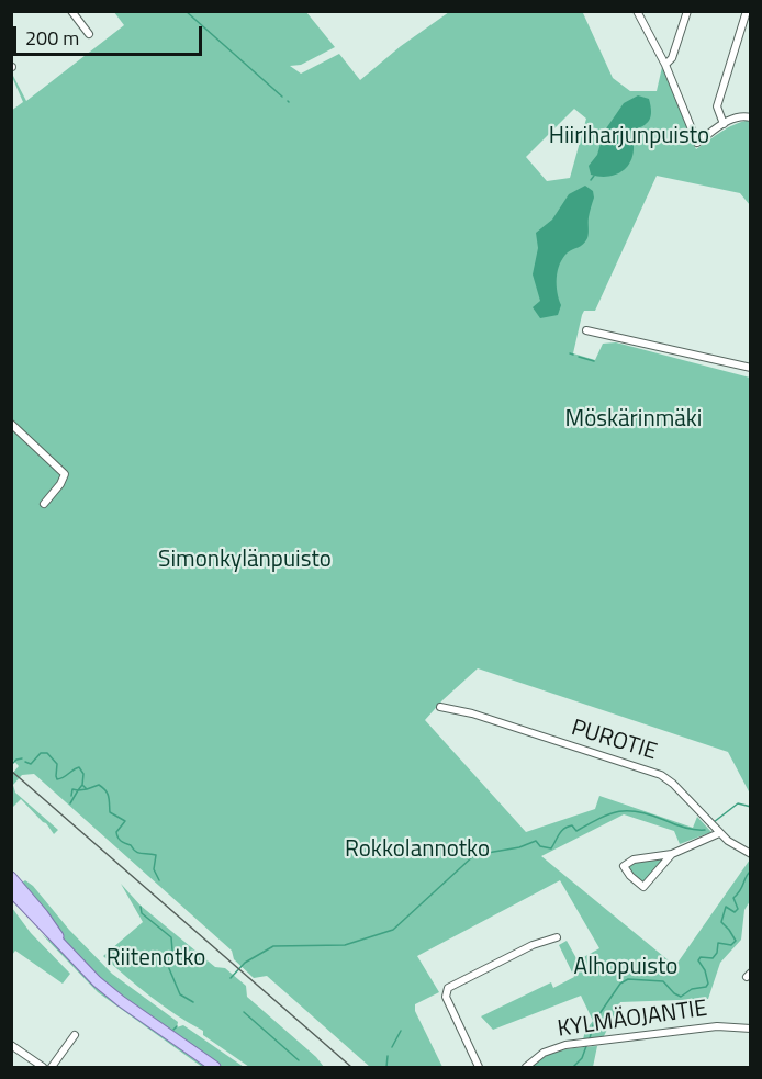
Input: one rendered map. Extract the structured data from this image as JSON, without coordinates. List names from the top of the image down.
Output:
{
  "streets": {
    "street": ["PUROTIE", "KYLMÄOJANTIE"]
  },
  "parks": [
    "Hiiriharjunpuisto",
    "Möskärinmäki",
    "Simonkylänpuisto",
    "Rokkolannotko",
    "Riitenotko",
    "Alhopuisto"
  ],
  "scale_bar": "200 m"
}
